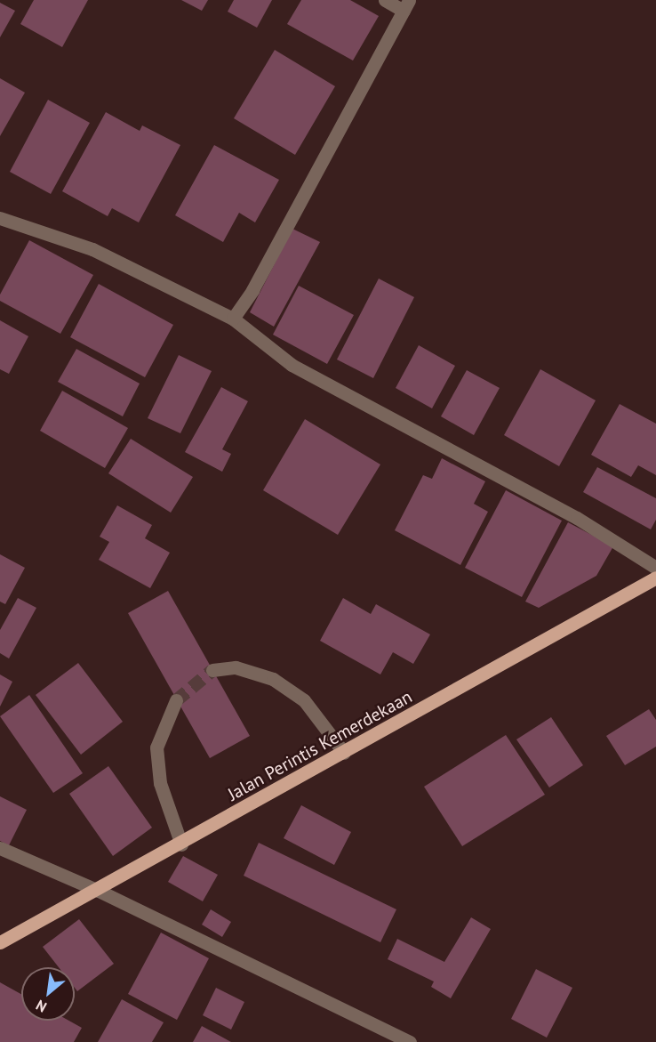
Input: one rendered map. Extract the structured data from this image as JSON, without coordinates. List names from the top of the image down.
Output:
{
  "streets": {
    "main road": ["Jalan Perintis Kemerdekaan"]
  },
  "north": "bottom left"
}
